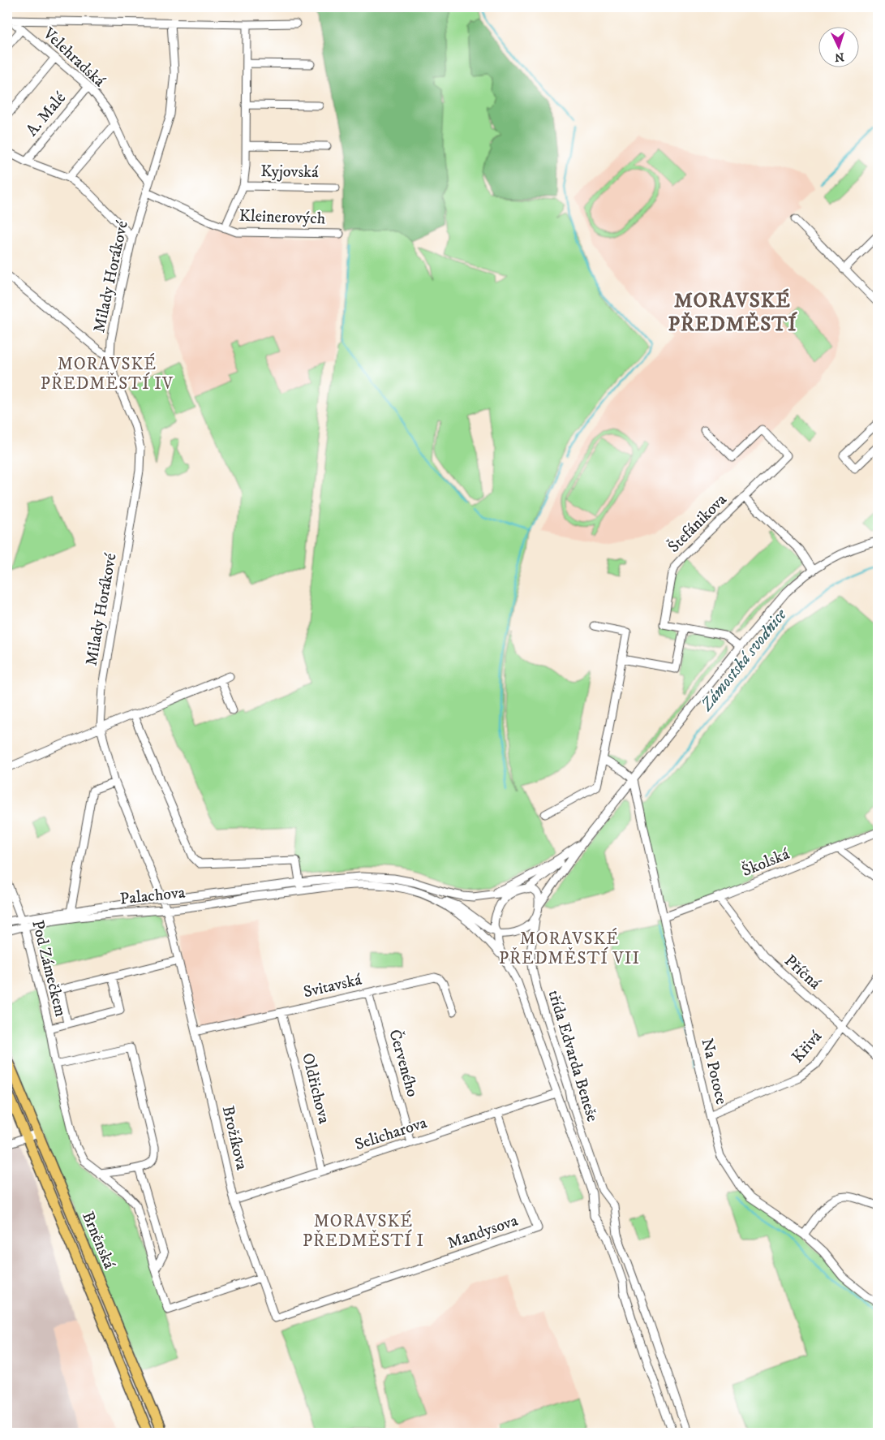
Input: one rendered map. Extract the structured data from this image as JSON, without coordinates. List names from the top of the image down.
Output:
{
  "streets": {
    "main road": ["Brněnská"],
    "street": [
      "Velehradská",
      "A. Malé",
      "Kyjovská",
      "Kleinerových",
      "Milady Horákové",
      "Štefánikova",
      "Školská",
      "Palachova",
      "Pod Zámečkem",
      "Příčná",
      "Svitavská",
      "Křivá",
      "třída Edvarda Beneše",
      "Červeného",
      "Na Potoce",
      "Oldřichova",
      "Selicharova",
      "Brožíkova",
      "Mandysova"
    ]
  },
  "crossings": [
    ["Velehradská", "A. Malé"],
    ["Velehradská", "Milady Horákové"],
    ["A. Malé", "Milady Horákové"],
    ["Kyjovská", "Kleinerových"],
    ["Milady Horákové", "Palachova"],
    ["Milady Horákové", "Brožíkova"],
    ["Školská", "Příčná"],
    ["Školská", "Na Potoce"],
    ["Palachova", "Pod Zámečkem"],
    ["Palachova", "třída Edvarda Beneše"],
    ["Palachova", "Brožíkova"],
    ["Pod Zámečkem", "Brožíkova"],
    ["Příčná", "Křivá"],
    ["Svitavská", "Červeného"],
    ["Svitavská", "Oldřichova"],
    ["Svitavská", "Brožíkova"],
    ["Křivá", "Na Potoce"],
    ["třída Edvarda Beneše", "Selicharova"],
    ["Červeného", "Selicharova"],
    ["Oldřichova", "Selicharova"],
    ["Selicharova", "Brožíkova"],
    ["Selicharova", "Mandysova"],
    ["Brožíkova", "Mandysova"]
  ],
  "districts": [
    "MORAVSKÉ PŘEDMĚSTÍ",
    "MORAVSKÉ PŘEDMĚSTÍ IV",
    "MORAVSKÉ PŘEDMĚSTÍ VII",
    "MORAVSKÉ PŘEDMĚSTÍ I"
  ],
  "water": ["Zámostská svodnice"],
  "north": "bottom"
}
